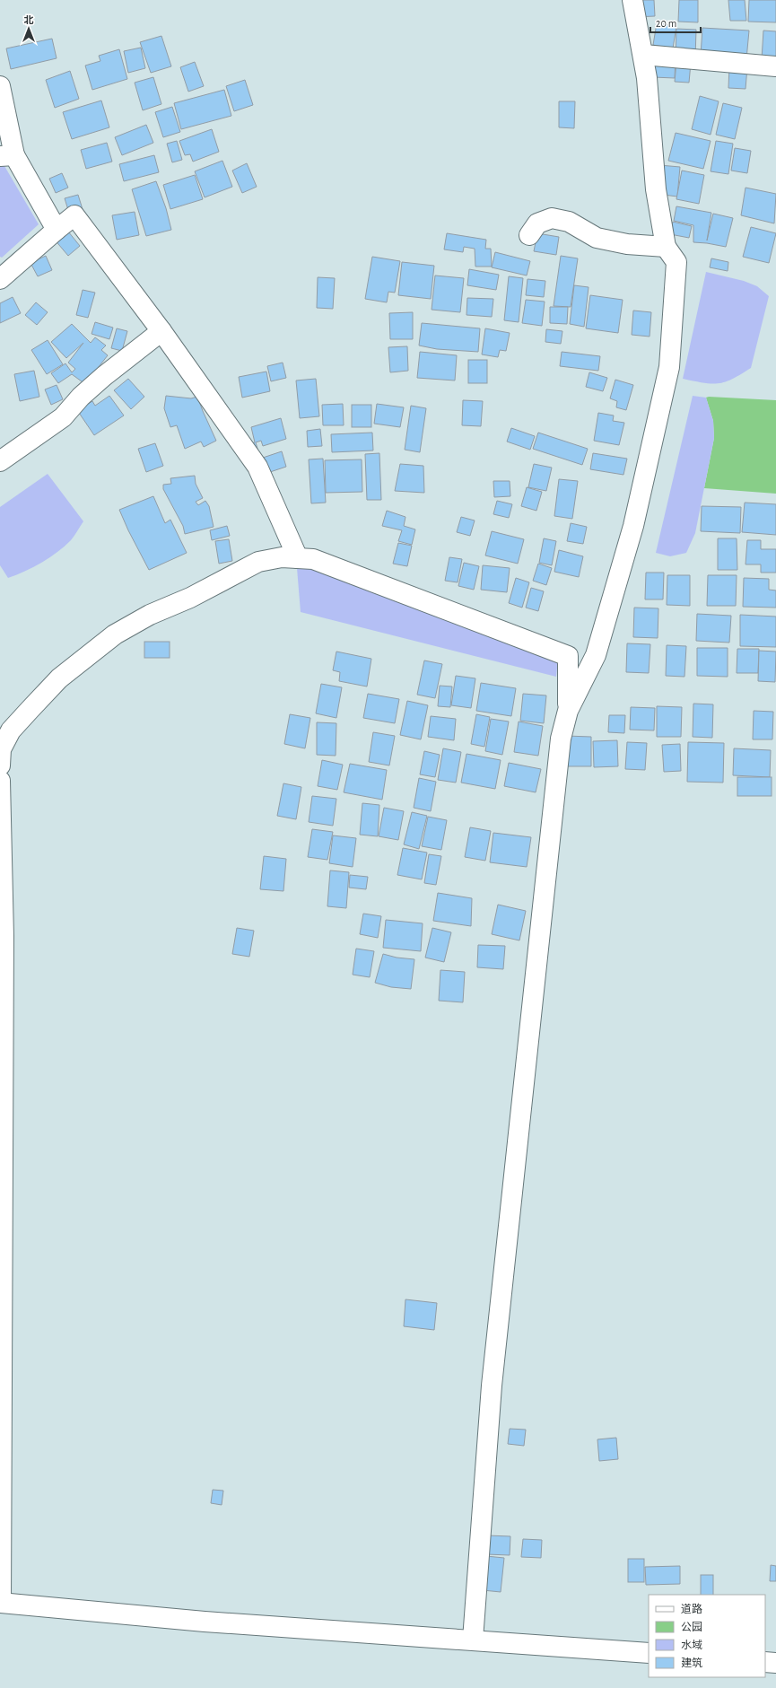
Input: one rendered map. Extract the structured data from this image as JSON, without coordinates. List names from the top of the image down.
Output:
{
  "legend": [
    "道路",
    "公园",
    "水域",
    "建筑"
  ],
  "scale_bar": "20 m",
  "north": "top"
}
